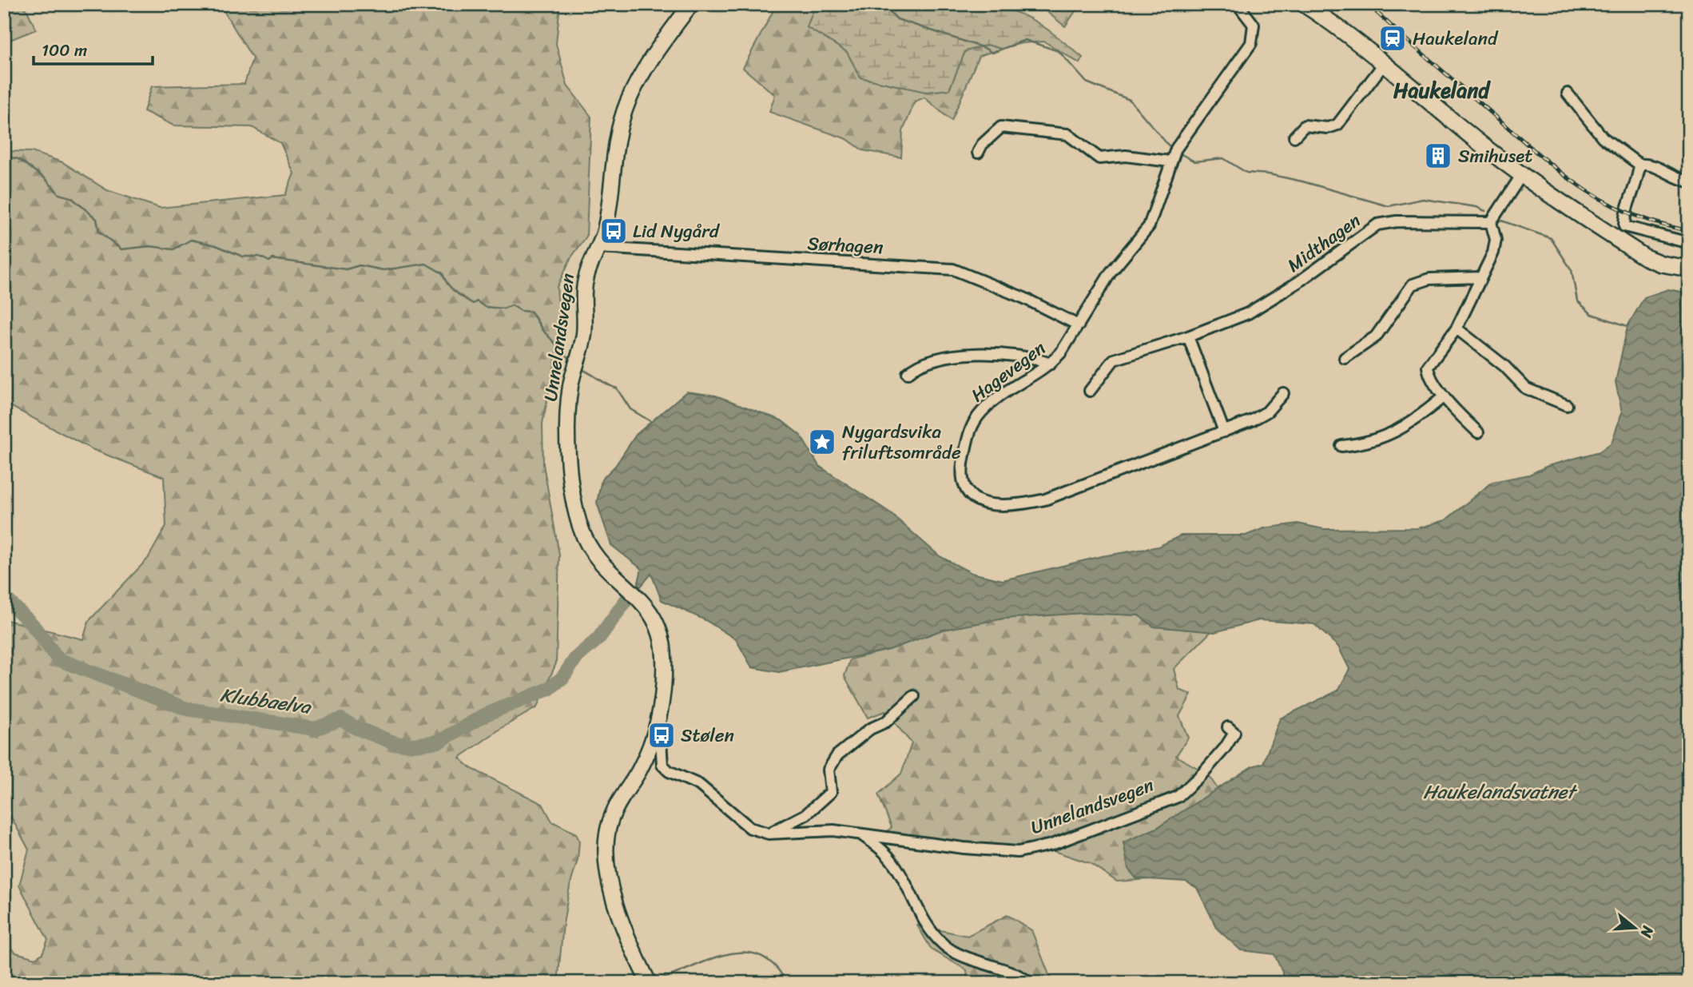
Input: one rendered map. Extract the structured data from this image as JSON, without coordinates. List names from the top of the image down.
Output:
{
  "streets": {
    "main road": ["Unnelandsvegen"],
    "street": ["Midthagen", "Sørhagen", "Hagevegen"]
  },
  "crossings": [
    ["Sørhagen", "Unnelandsvegen"],
    ["Sørhagen", "Hagevegen"]
  ],
  "districts": ["Haukeland"],
  "water": ["Klubbaelva", "Haukelandsvatnet"],
  "places": {
    "station": ["Haukeland"],
    "building": ["Smihuset"],
    "bus stop": ["Lid Nygård", "Stølen"],
    "place": ["Nygardsvika friluftsområde"]
  },
  "scale_bar": "100 m",
  "north": "right"
}
